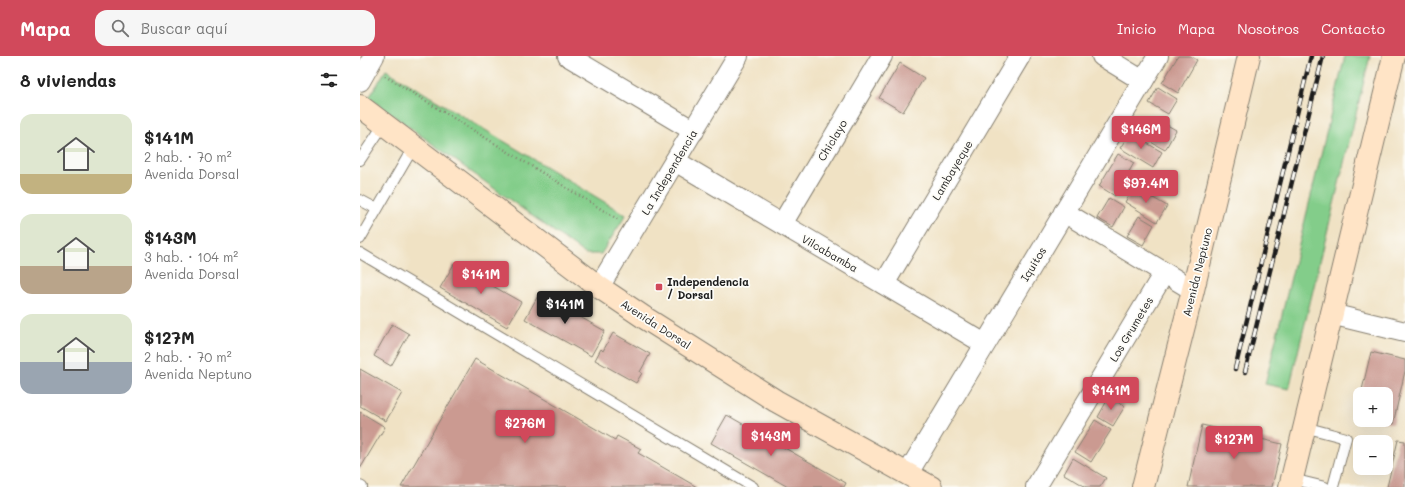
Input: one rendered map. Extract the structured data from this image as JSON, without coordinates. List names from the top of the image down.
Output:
{
  "streets": {
    "main road": ["Avenida Neptuno", "Avenida Dorsal"],
    "street": [
      "Chiclayo",
      "Lambayeque",
      "La Independencia",
      "Vilcabamba",
      "Iquitos",
      "Los Grumetes"
    ]
  },
  "crossings": [
    ["Chiclayo", "Vilcabamba"],
    ["Lambayeque", "Vilcabamba"],
    ["La Independencia", "Vilcabamba"],
    ["La Independencia", "Avenida Dorsal"],
    ["Vilcabamba", "Iquitos"],
    ["Iquitos", "Avenida Dorsal"]
  ],
  "places": {
    "transit": ["Independencia / Dorsal"]
  },
  "page": {
    "header": "Mapa",
    "search": "Buscar aquí",
    "nav": [
      "Inicio",
      "Mapa",
      "Nosotros",
      "Contacto"
    ],
    "heading": "8 viviendas",
    "list": [
      {
        "name": "$141M",
        "note": "2 hab. · 70 m² · Avenida Dorsal"
      },
      {
        "name": "$143M",
        "note": "3 hab. · 104 m² · Avenida Dorsal"
      },
      {
        "name": "$127M",
        "note": "2 hab. · 70 m² · Avenida Neptuno"
      }
    ],
    "price": [
      "$146M",
      "$97.4M",
      "$141M",
      "$141M",
      "$141M",
      "$276M",
      "$143M",
      "$127M"
    ],
    "map_buttons": ["+", "−"]
  }
}
